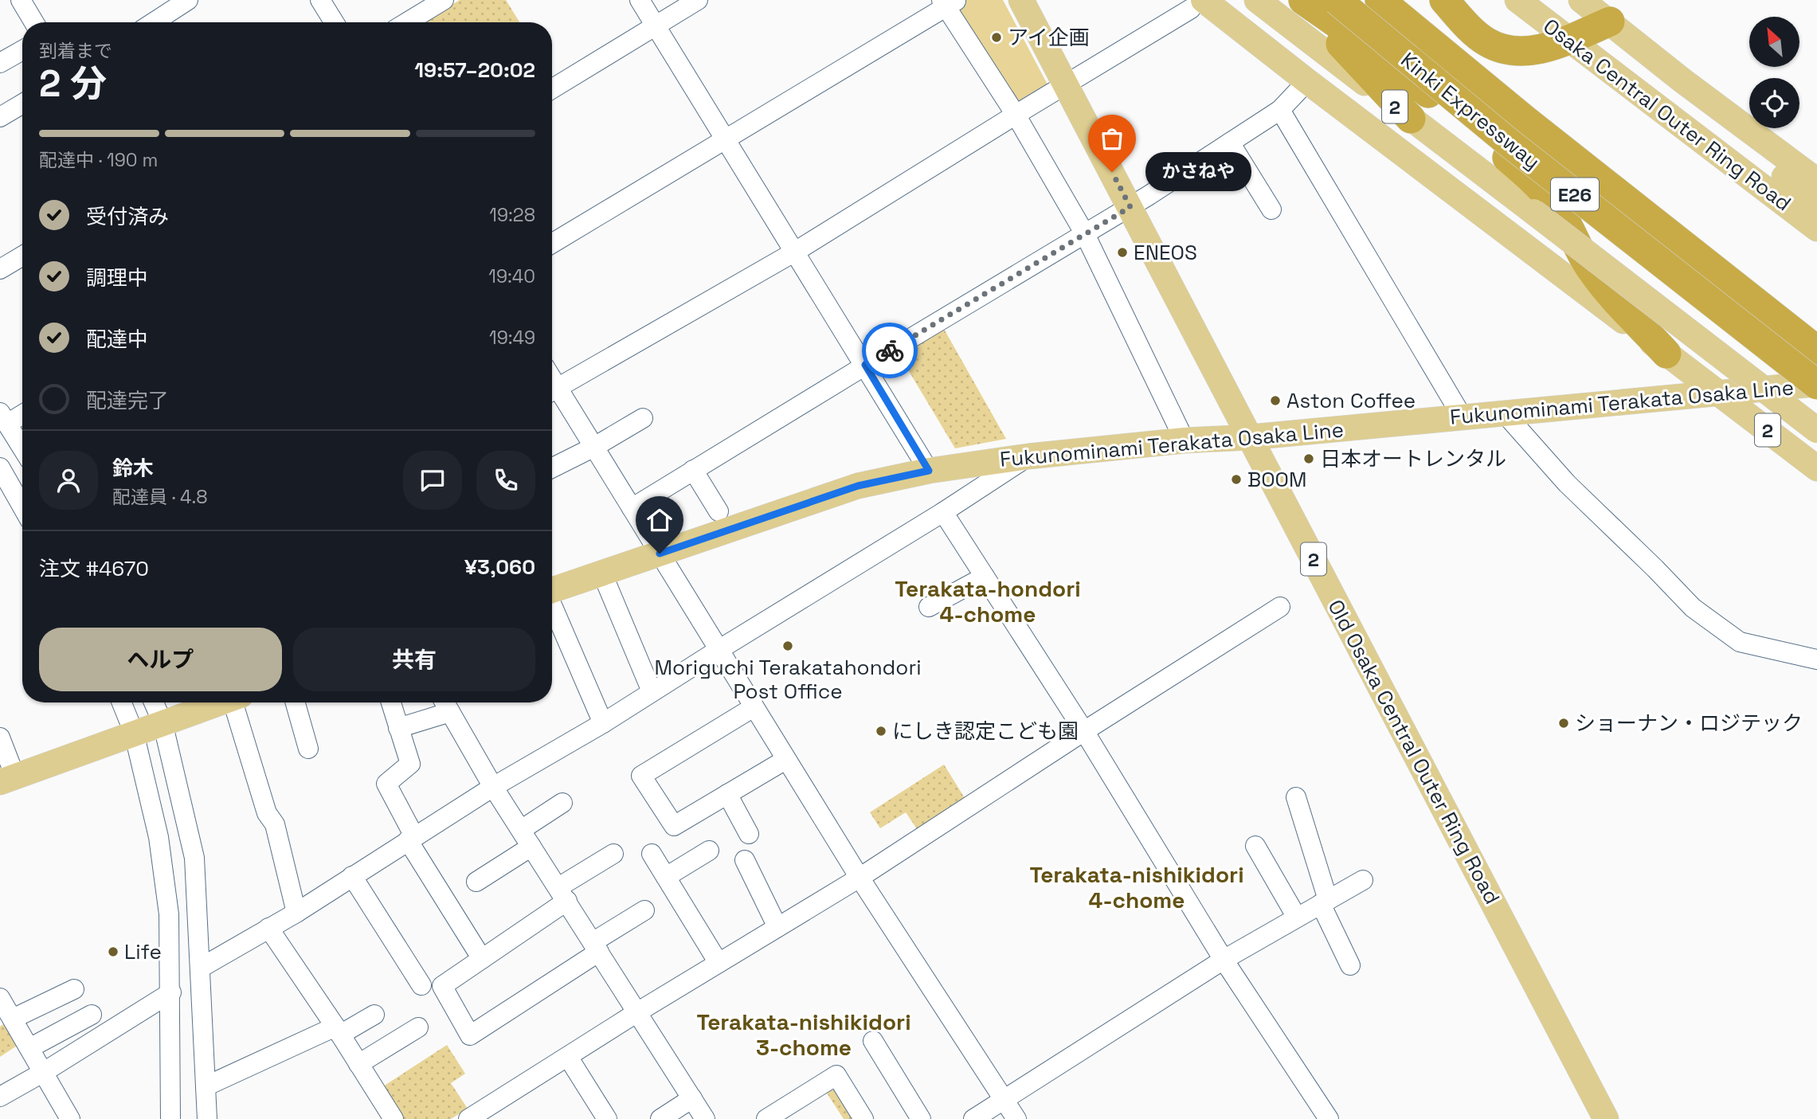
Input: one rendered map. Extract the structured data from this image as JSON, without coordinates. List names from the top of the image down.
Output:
{
  "streets": {
    "highway": ["2", "Kinki Expressway", "E26"],
    "main road": ["Osaka Central Outer Ring Road", "Fukunominami Terakata Osaka Line", "Old Osaka Central Outer Ring Road"]
  },
  "crossings": [
    ["2", "Fukunominami Terakata Osaka Line"],
    ["Kinki Expressway", "Fukunominami Terakata Osaka Line"],
    ["Fukunominami Terakata Osaka Line", "Old Osaka Central Outer Ring Road"]
  ],
  "districts": ["Terakata-hondori 4-chome", "Terakata-nishikidori 4-chome", "Terakata-nishikidori 3-chome"],
  "places": [
    "アイ企画",
    "かさねや",
    "ENEOS",
    "Aston Coffee",
    "日本オートレンタル",
    "BOOM",
    "Moriguchi Terakatahondori Post Office",
    "ショーナン・ロジテック",
    "にしき認定こども園",
    "Life"
  ],
  "north": "top left",
  "page": {
    "heading": ["2 分", "到着まで", "19:57–20:02"],
    "panel": [
      "鈴木",
      "配達員 · 4.8",
      "注文 #4670",
      "¥3,060"
    ],
    "bar": "配達中 · 190 m",
    "bubble": "かさねや",
    "list": [
      ["受付済み", "19:28"],
      ["調理中", "19:40"],
      ["配達中", "19:49"],
      "配達完了"
    ],
    "buttons": ["ヘルプ", "共有"]
  }
}
